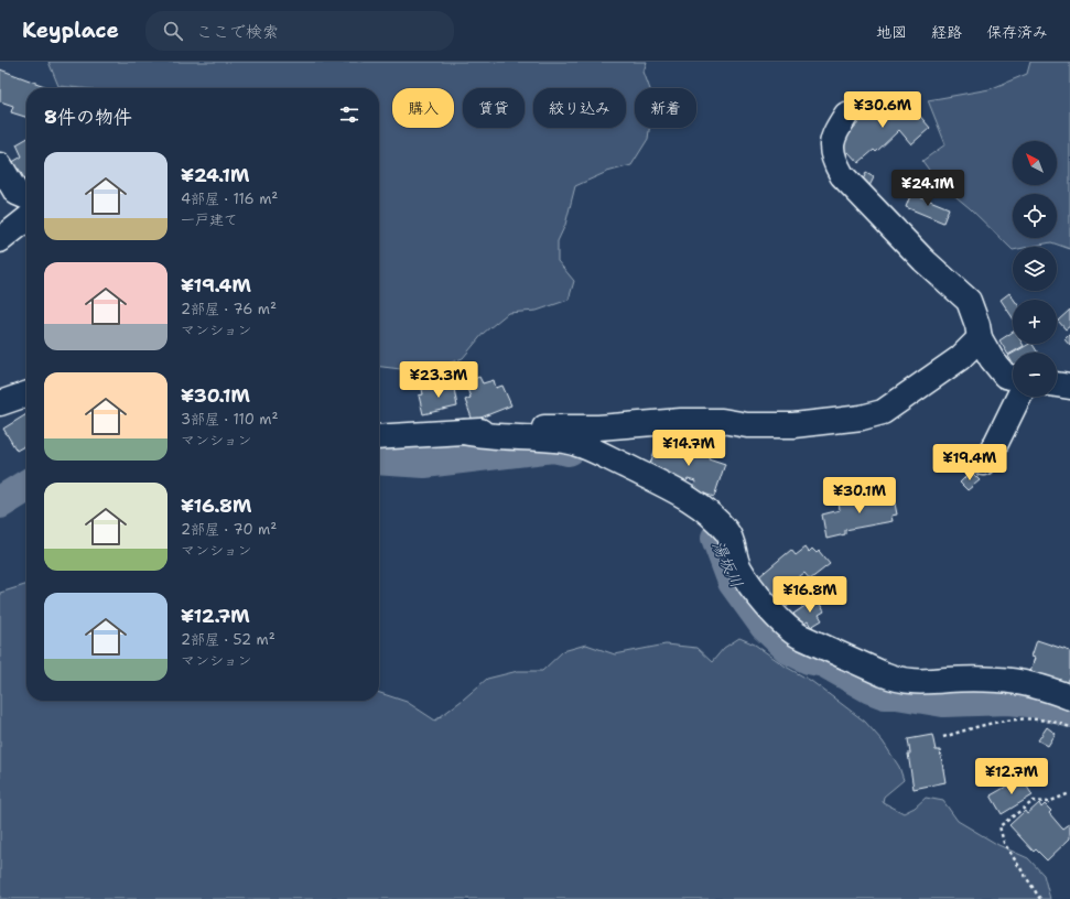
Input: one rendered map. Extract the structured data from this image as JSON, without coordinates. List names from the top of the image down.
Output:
{
  "water": ["湯坂川"],
  "north": "top left",
  "page": {
    "header": "Keyplace",
    "search": "ここで検索",
    "nav": ["地図", "経路", "保存済み"],
    "chip": [
      "購入",
      "賃貸",
      "絞り込み",
      "新着"
    ],
    "heading": "8件の物件",
    "price": [
      "¥30.6M",
      "¥24.1M",
      "¥23.3M",
      "¥14.7M",
      "¥19.4M",
      "¥30.1M",
      "¥16.8M",
      "¥12.7M"
    ],
    "map_buttons": ["+", "−"],
    "list": [
      {
        "name": "¥24.1M",
        "note": "4部屋 · 116 m² · 一戸建て"
      },
      {
        "name": "¥19.4M",
        "note": "2部屋 · 76 m² · マンション"
      },
      {
        "name": "¥30.1M",
        "note": "3部屋 · 110 m² · マンション"
      },
      {
        "name": "¥16.8M",
        "note": "2部屋 · 70 m² · マンション"
      },
      {
        "name": "¥12.7M",
        "note": "2部屋 · 52 m² · マンション"
      }
    ]
  }
}
